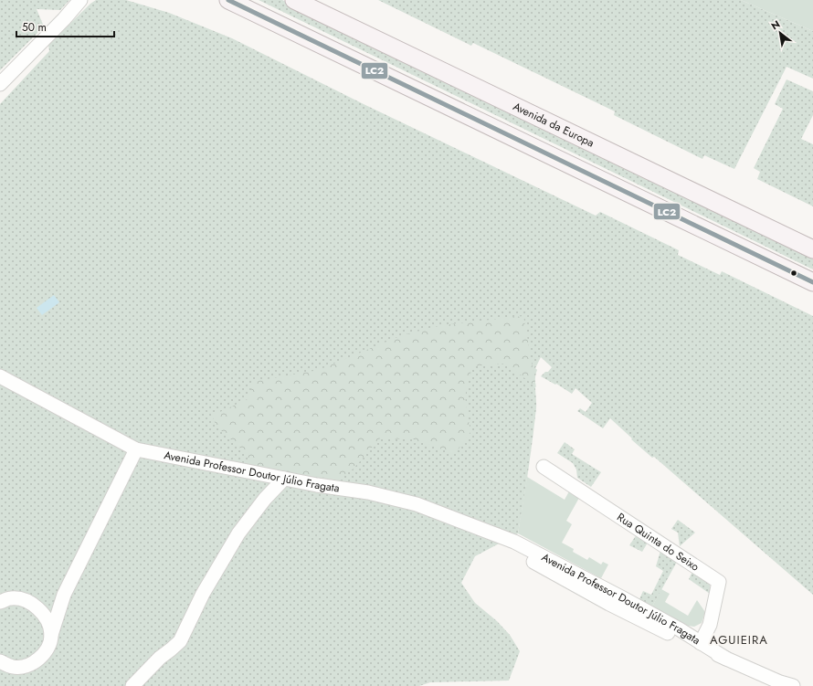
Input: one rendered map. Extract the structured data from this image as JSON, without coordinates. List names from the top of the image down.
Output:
{
  "streets": {
    "main road": ["Avenida da Europa"],
    "street": ["Avenida Professor Doutor Júlio Fragata", "Rua Quinta do Seixo"]
  },
  "crossings": [
    ["Avenida Professor Doutor Júlio Fragata", "Rua Quinta do Seixo"]
  ],
  "districts": ["AGUIEIRA"],
  "lines": ["transit line LC2"],
  "scale_bar": "50 m",
  "north": "top left"
}
